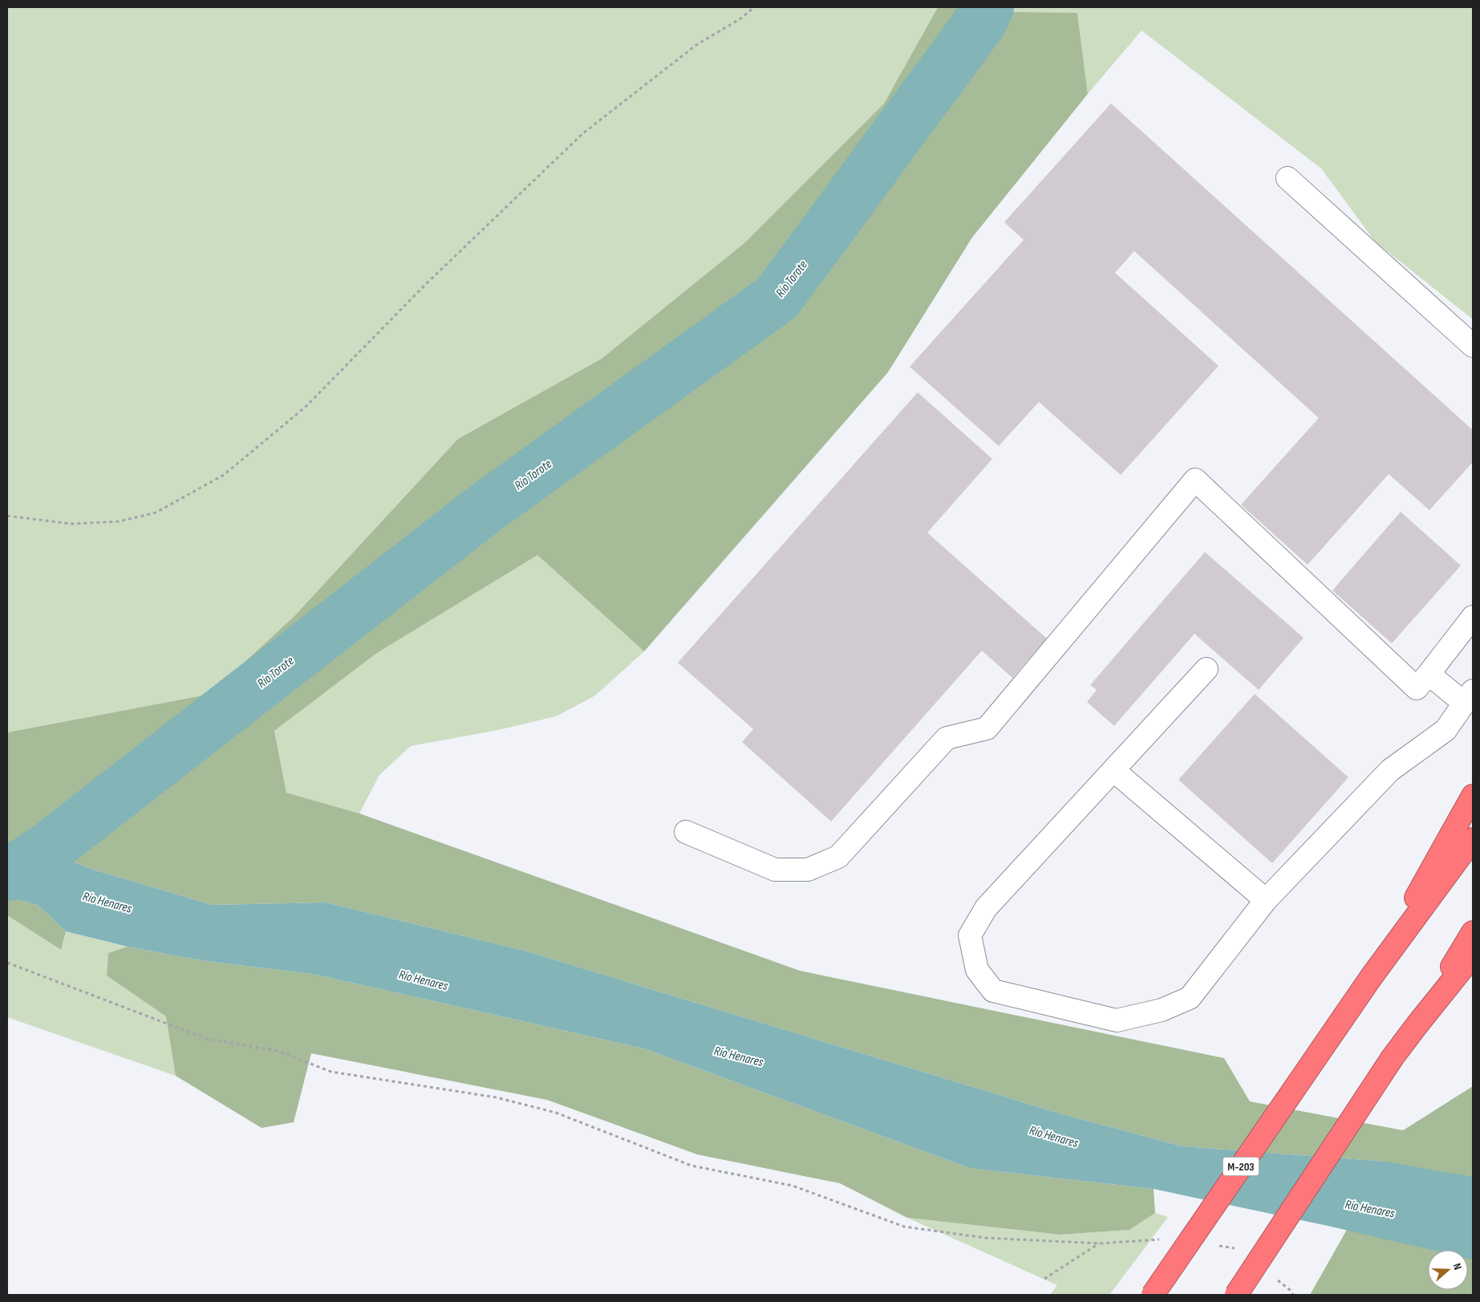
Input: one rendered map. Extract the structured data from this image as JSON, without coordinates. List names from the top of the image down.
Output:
{
  "streets": {
    "highway": ["M-203"]
  },
  "water": ["Río Torote", "Río Henares"],
  "north": "right"
}
